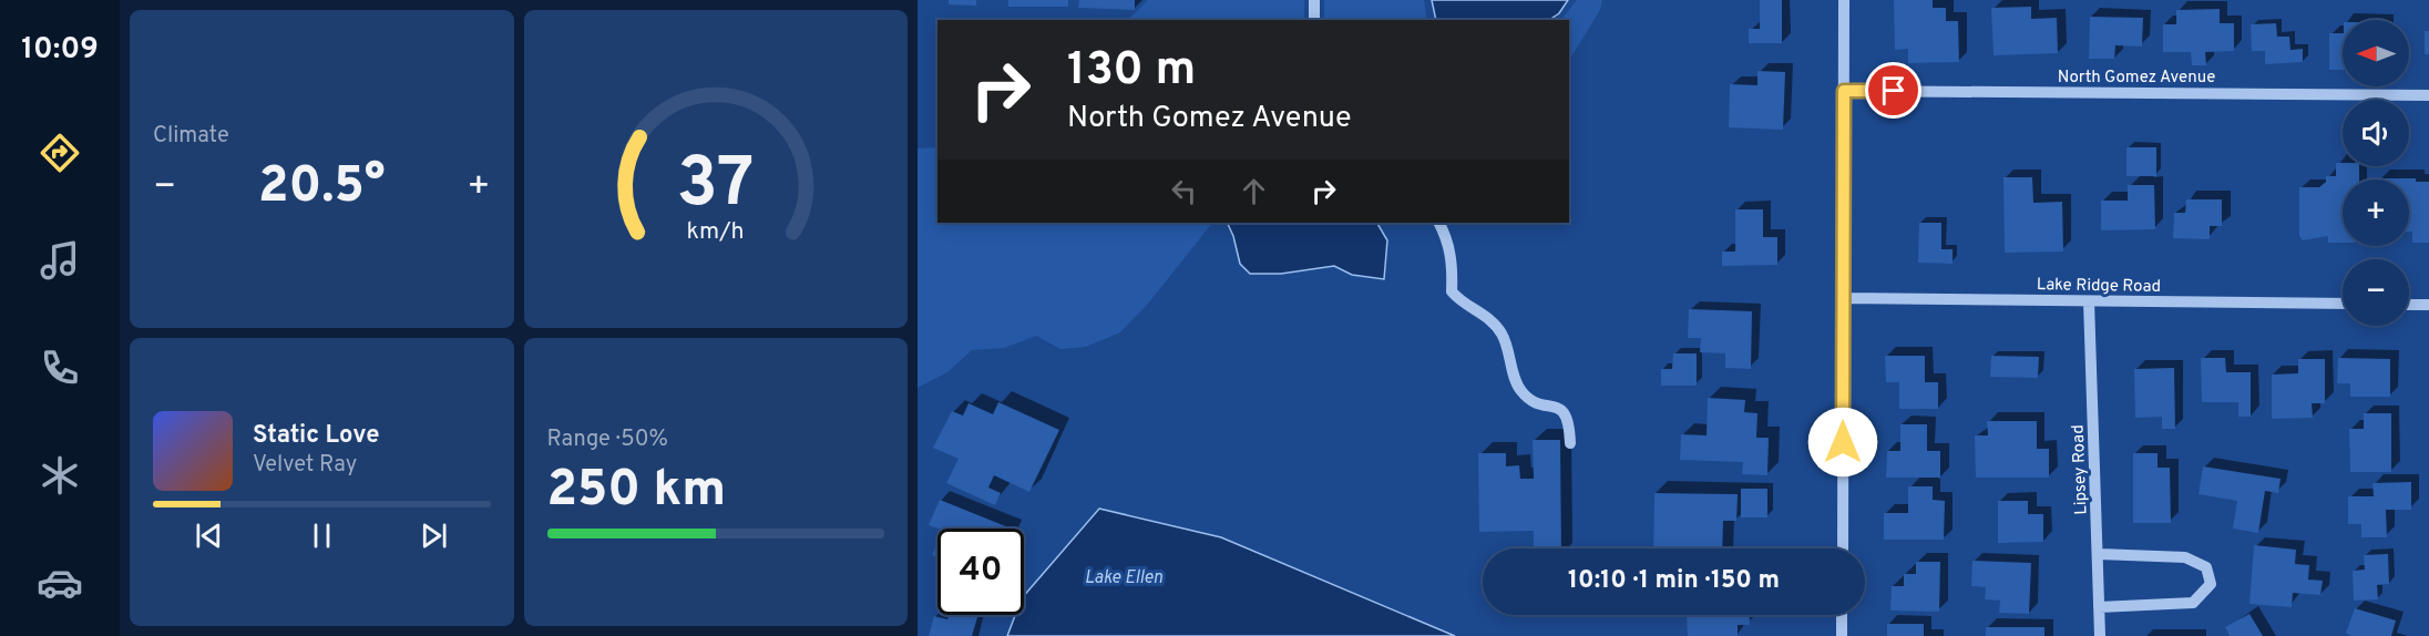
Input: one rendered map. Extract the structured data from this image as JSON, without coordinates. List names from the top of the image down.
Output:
{
  "streets": {
    "street": ["North Gomez Avenue", "Lake Ridge Road", "Lipsey Road"]
  },
  "crossings": [
    ["Lake Ridge Road", "Lipsey Road"]
  ],
  "water": ["Lake Ellen"],
  "north": "left",
  "page": {
    "tabs": "10:09",
    "tile": [
      "Climate",
      ["Range · 50%", "250 km"]
    ],
    "map_buttons": ["+", "−"],
    "turn": ["130 m", "North Gomez Avenue"],
    "heat": ["−", "20.5°", "+"],
    "song": ["Static Love", "Velvet Ray"],
    "limit": "40",
    "trip": "10:10 · 1 min · 150 m",
    "gauge": ["37", "km/h"]
  }
}
